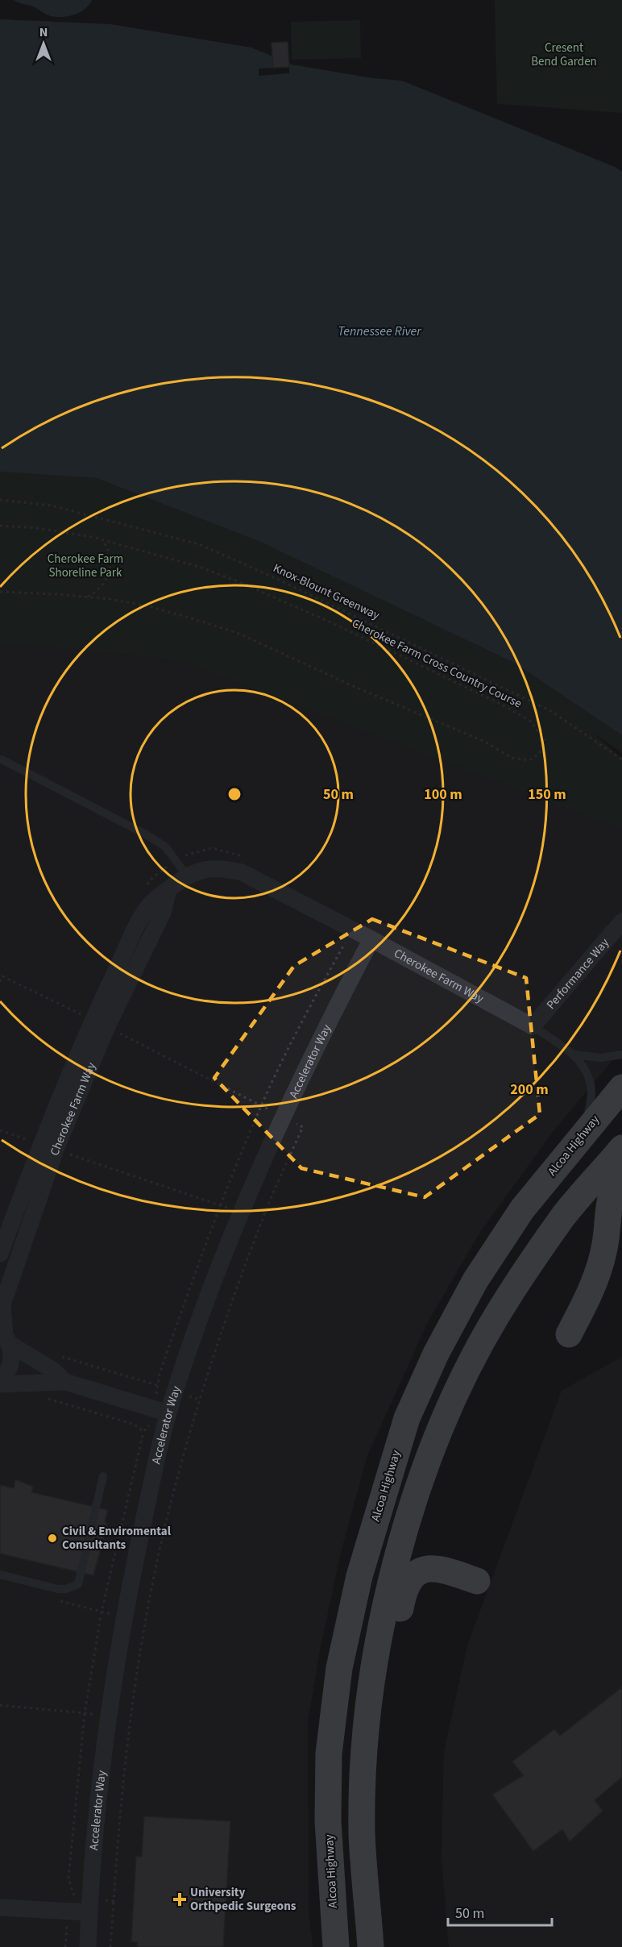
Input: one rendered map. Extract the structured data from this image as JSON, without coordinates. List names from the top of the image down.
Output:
{
  "streets": {
    "highway": ["Alcoa Highway"],
    "street": ["Performance Way", "Cherokee Farm Way", "Accelerator Way"],
    "path": ["Knox-Blount Greenway", "Cherokee Farm Cross Country Course"]
  },
  "crossings": [
    ["Performance Way", "Cherokee Farm Way"],
    ["Cherokee Farm Way", "Accelerator Way"],
    ["Cherokee Farm Way", "Alcoa Highway"]
  ],
  "water": ["Tennessee River"],
  "parks": ["Cresent Bend Garden", "Cherokee Farm Shoreline Park"],
  "places": {
    "other": ["Civil & Enviromental Consultants"],
    "health": ["University Orthpedic Surgeons"]
  },
  "scale_bar": "50 m",
  "north": "top",
  "rings": [
    "50 m",
    "100 m",
    "150 m",
    "200 m"
  ]
}
